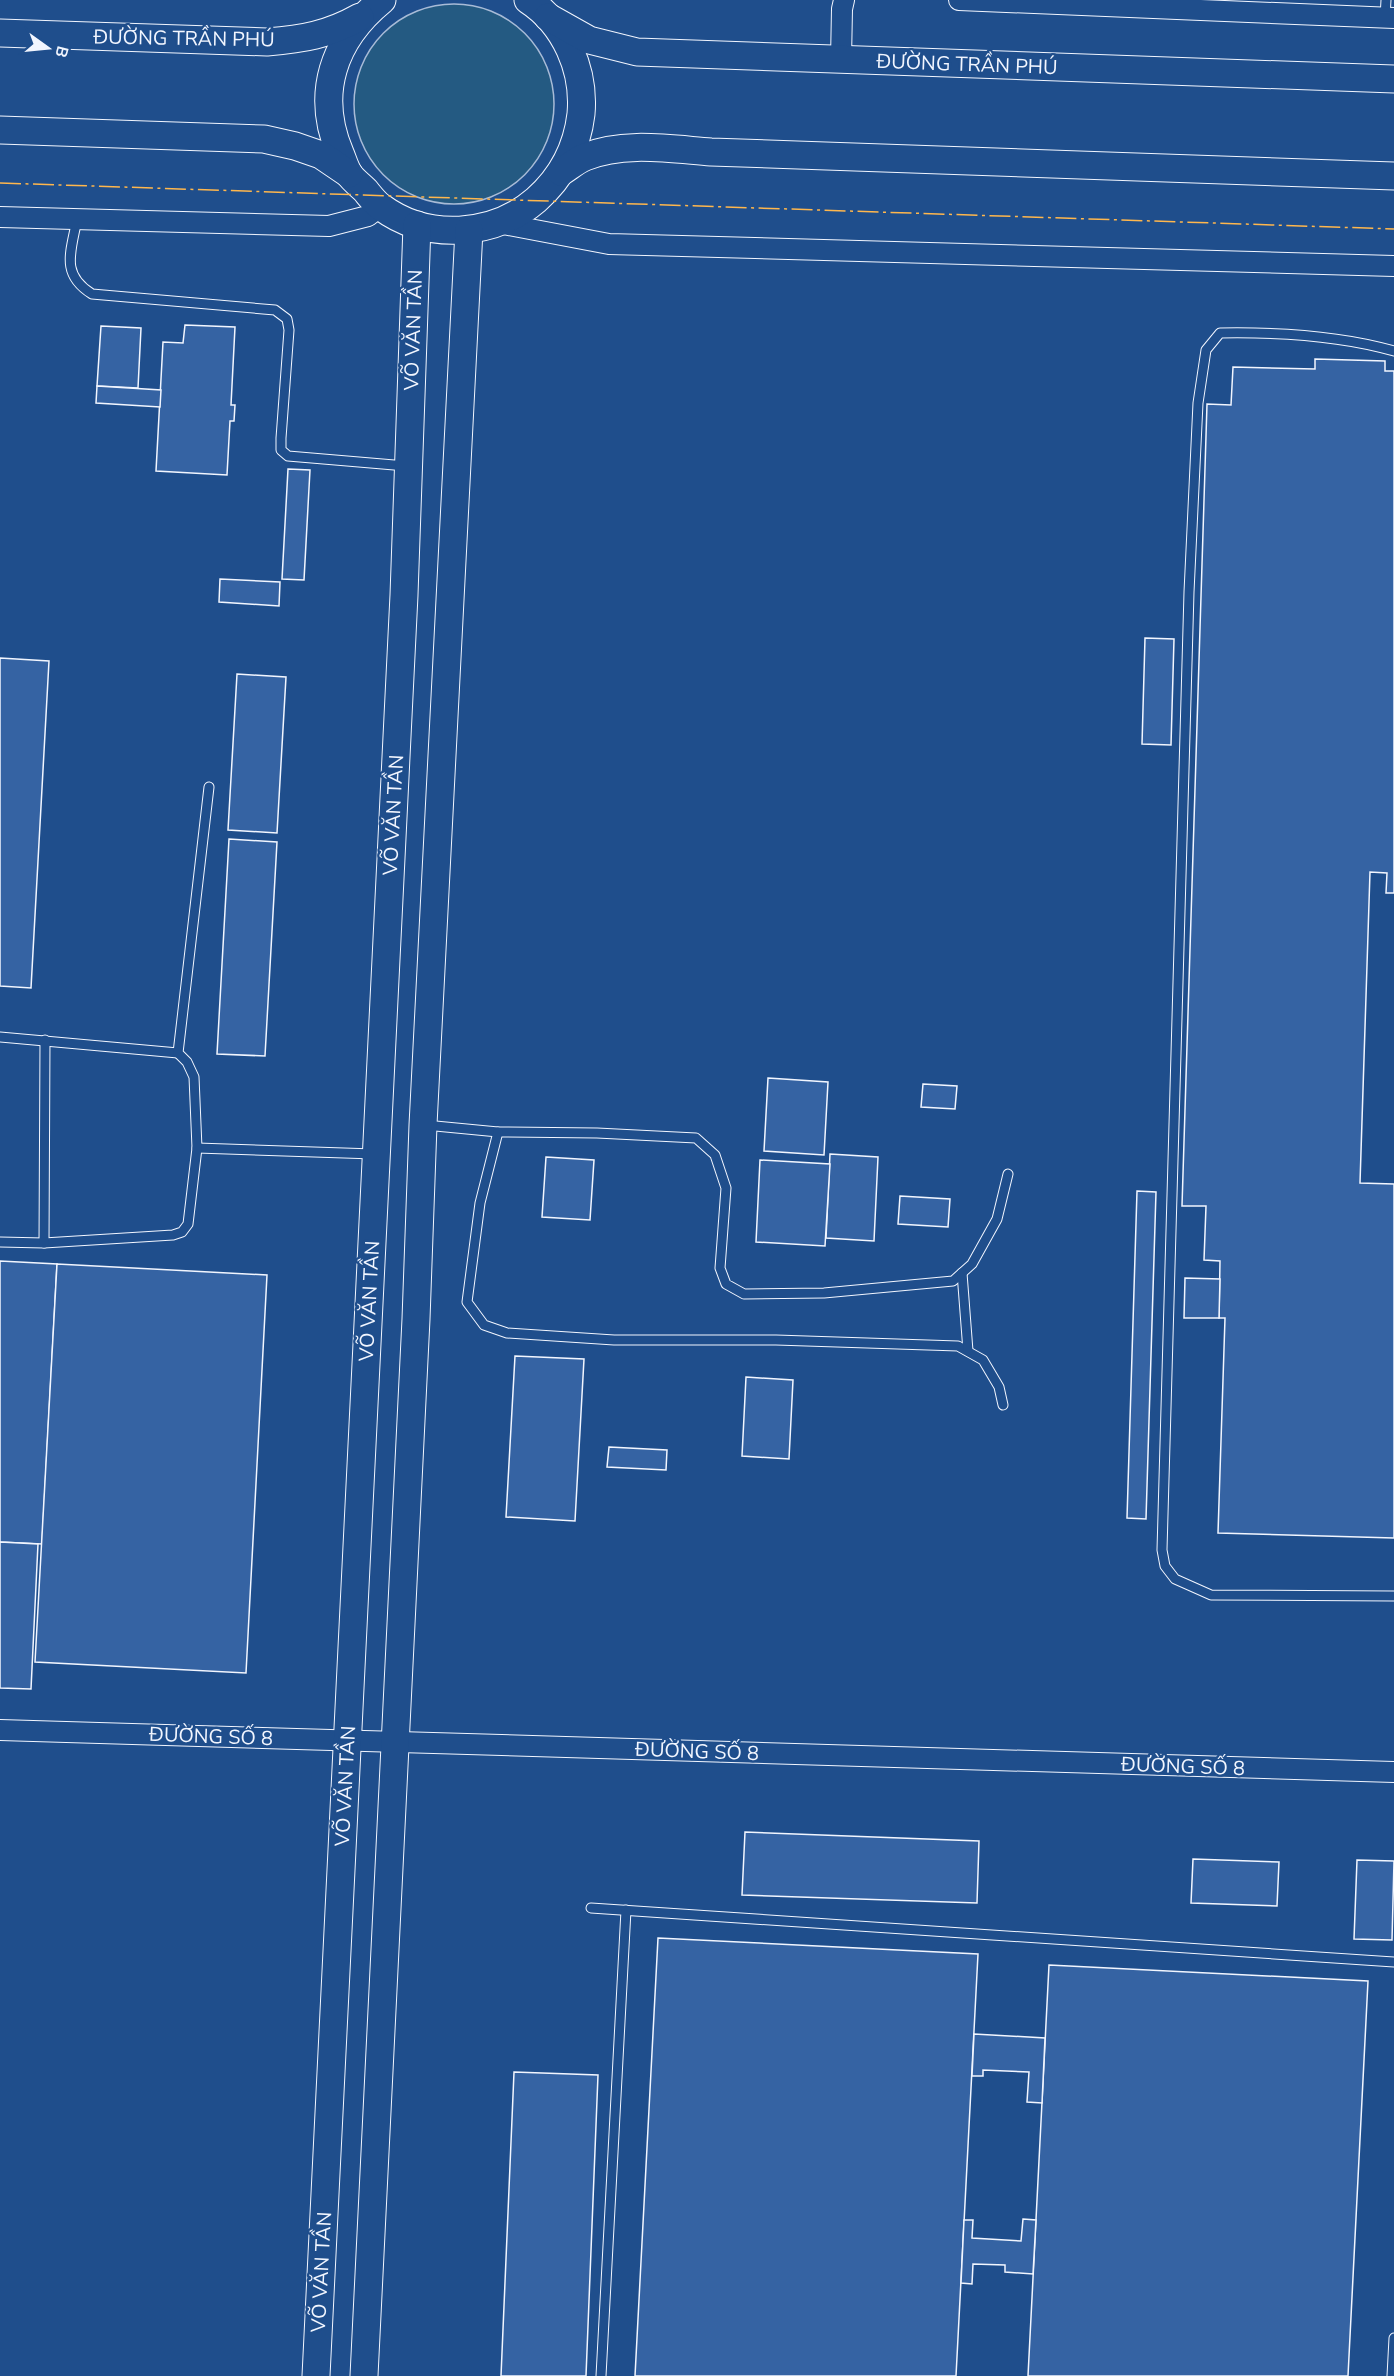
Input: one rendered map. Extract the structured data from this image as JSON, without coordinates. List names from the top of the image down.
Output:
{
  "streets": {
    "street": ["ĐƯỜNG TRẦN PHÚ", "VÕ VĂN TẦN", "ĐƯỜNG SỐ 8"]
  },
  "crossings": [
    ["VÕ VĂN TẦN", "ĐƯỜNG SỐ 8"]
  ],
  "north": "right"
}
